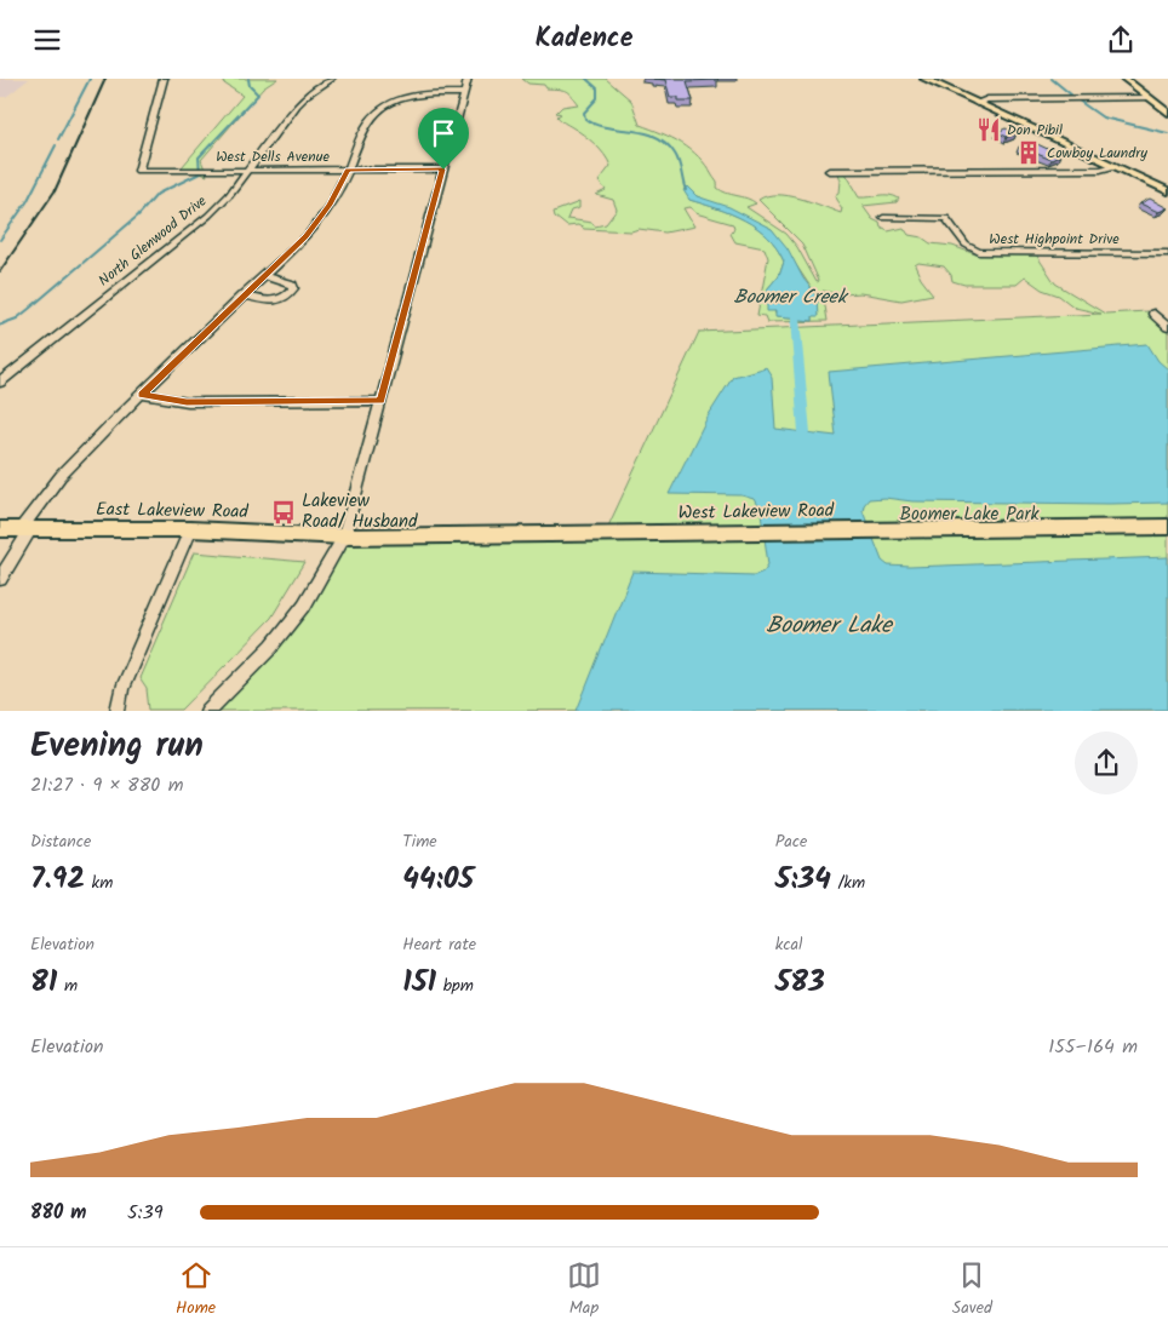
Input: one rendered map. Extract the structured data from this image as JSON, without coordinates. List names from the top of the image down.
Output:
{
  "streets": {
    "main road": ["East Lakeview Road", "West Lakeview Road"],
    "street": ["West Dells Avenue", "West Highpoint Drive", "North Glenwood Drive"]
  },
  "crossings": [
    ["West Dells Avenue", "North Glenwood Drive"],
    ["East Lakeview Road", "West Lakeview Road"]
  ],
  "water": ["Boomer Creek", "Boomer Lake"],
  "parks": ["Boomer Lake Park"],
  "places": {
    "restaurant": ["Don Pibil"],
    "building": ["Cowboy Laundry"],
    "bus stop": ["Lakeview Road/ Husband"]
  },
  "page": {
    "header": "Kadence",
    "heading": ["Evening run", "21:27 · 9 × 880 m"],
    "stats": [
      ["Distance", "7.92 km"],
      ["Time", "44:05"],
      ["Pace", "5:34 /km"],
      ["Elevation", "81 m"],
      ["Heart rate", "151 bpm"],
      ["kcal", "583"]
    ],
    "chart": ["Elevation", "155–164 m"],
    "list": [
      {
        "name": "880 m",
        "note": "5:39"
      }
    ],
    "tabs": ["Home", "Map", "Saved"]
  }
}
